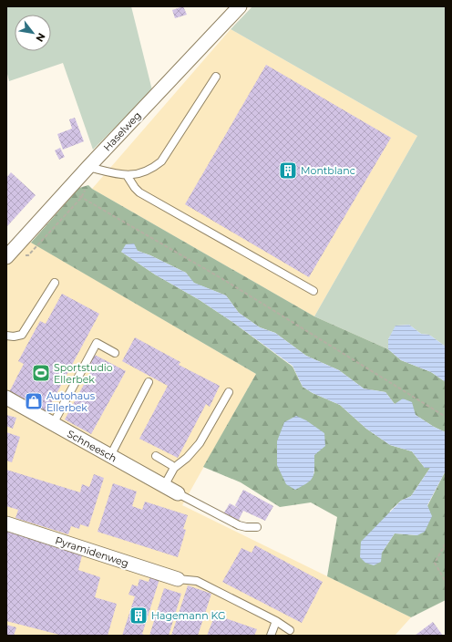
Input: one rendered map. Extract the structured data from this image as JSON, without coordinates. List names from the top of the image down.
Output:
{
  "streets": {
    "street": ["Haselweg", "Schneesch", "Pyramidenweg"]
  },
  "places": {
    "building": ["Montblanc", "Hagemann KG"],
    "sports": ["Sportstudio Ellerbek"],
    "shop": ["Autohaus Ellerbek"]
  },
  "north": "bottom right"
}
